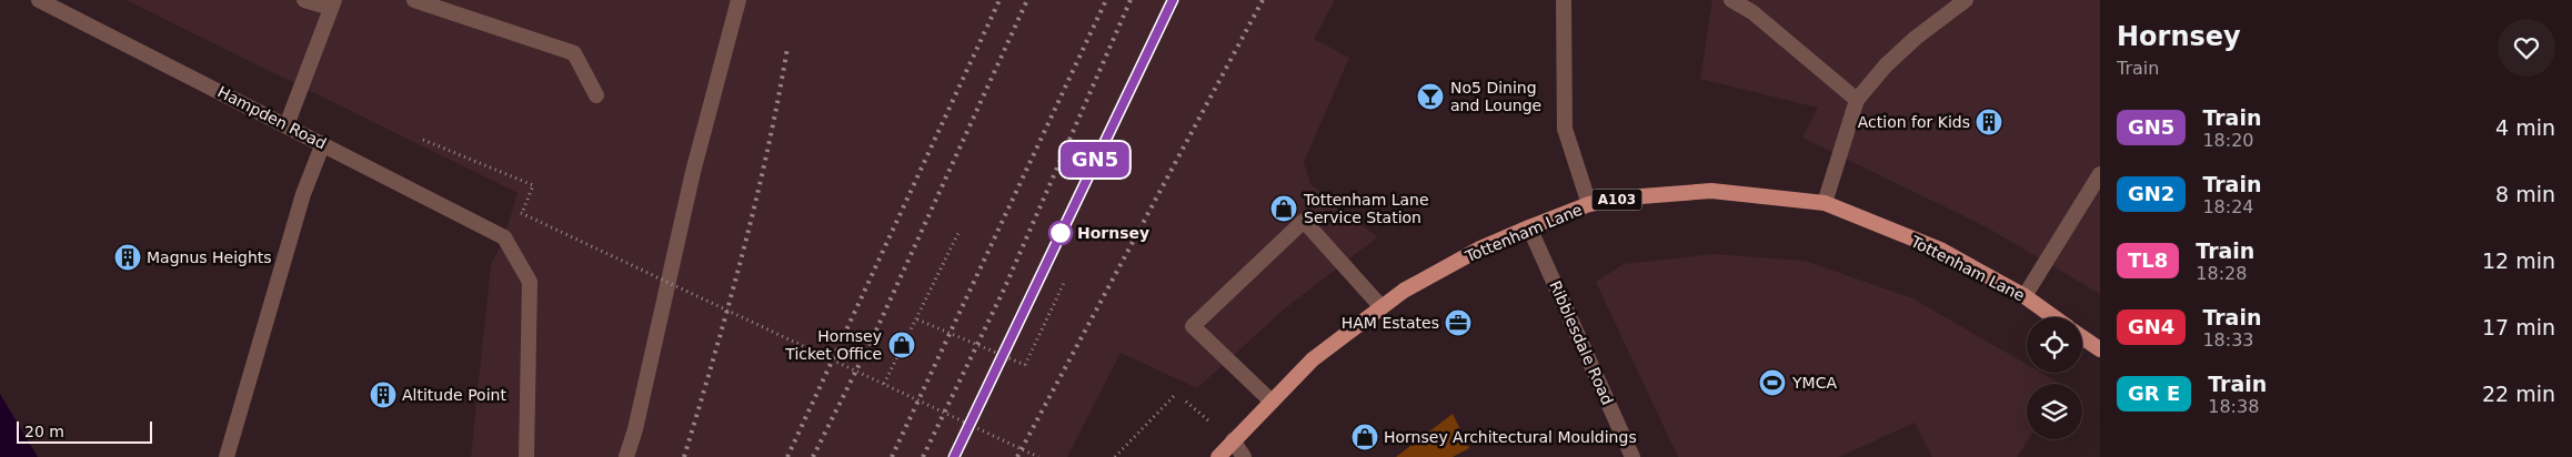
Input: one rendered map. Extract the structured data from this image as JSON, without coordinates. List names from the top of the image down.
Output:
{
  "streets": {
    "main road": ["A103", "Tottenham Lane"],
    "street": ["Hampden Road", "Ribblesdale Road"]
  },
  "crossings": [
    ["Tottenham Lane", "Ribblesdale Road"]
  ],
  "places": {
    "bar": ["No5 Dining and Lounge"],
    "building": ["Action for Kids", "Magnus Heights", "Altitude Point"],
    "shop": ["Tottenham Lane Service Station", "Hornsey Ticket Office", "Hornsey Architectural Mouldings"],
    "other": ["Hornsey"],
    "office": ["HAM Estates"],
    "sports": ["YMCA"]
  },
  "scale_bar": "20 m",
  "page": {
    "on_map": "GN5",
    "heading": ["Hornsey", "Train"],
    "list": [
      {
        "mark": "GN5",
        "name": "Train",
        "note": "18:20",
        "value": "4 min"
      },
      {
        "mark": "GN2",
        "name": "Train",
        "note": "18:24",
        "value": "8 min"
      },
      {
        "mark": "TL8",
        "name": "Train",
        "note": "18:28",
        "value": "12 min"
      },
      {
        "mark": "GN4",
        "name": "Train",
        "note": "18:33",
        "value": "17 min"
      },
      {
        "mark": "GR E",
        "name": "Train",
        "note": "18:38",
        "value": "22 min"
      }
    ],
    "scale": "20 m"
  }
}
